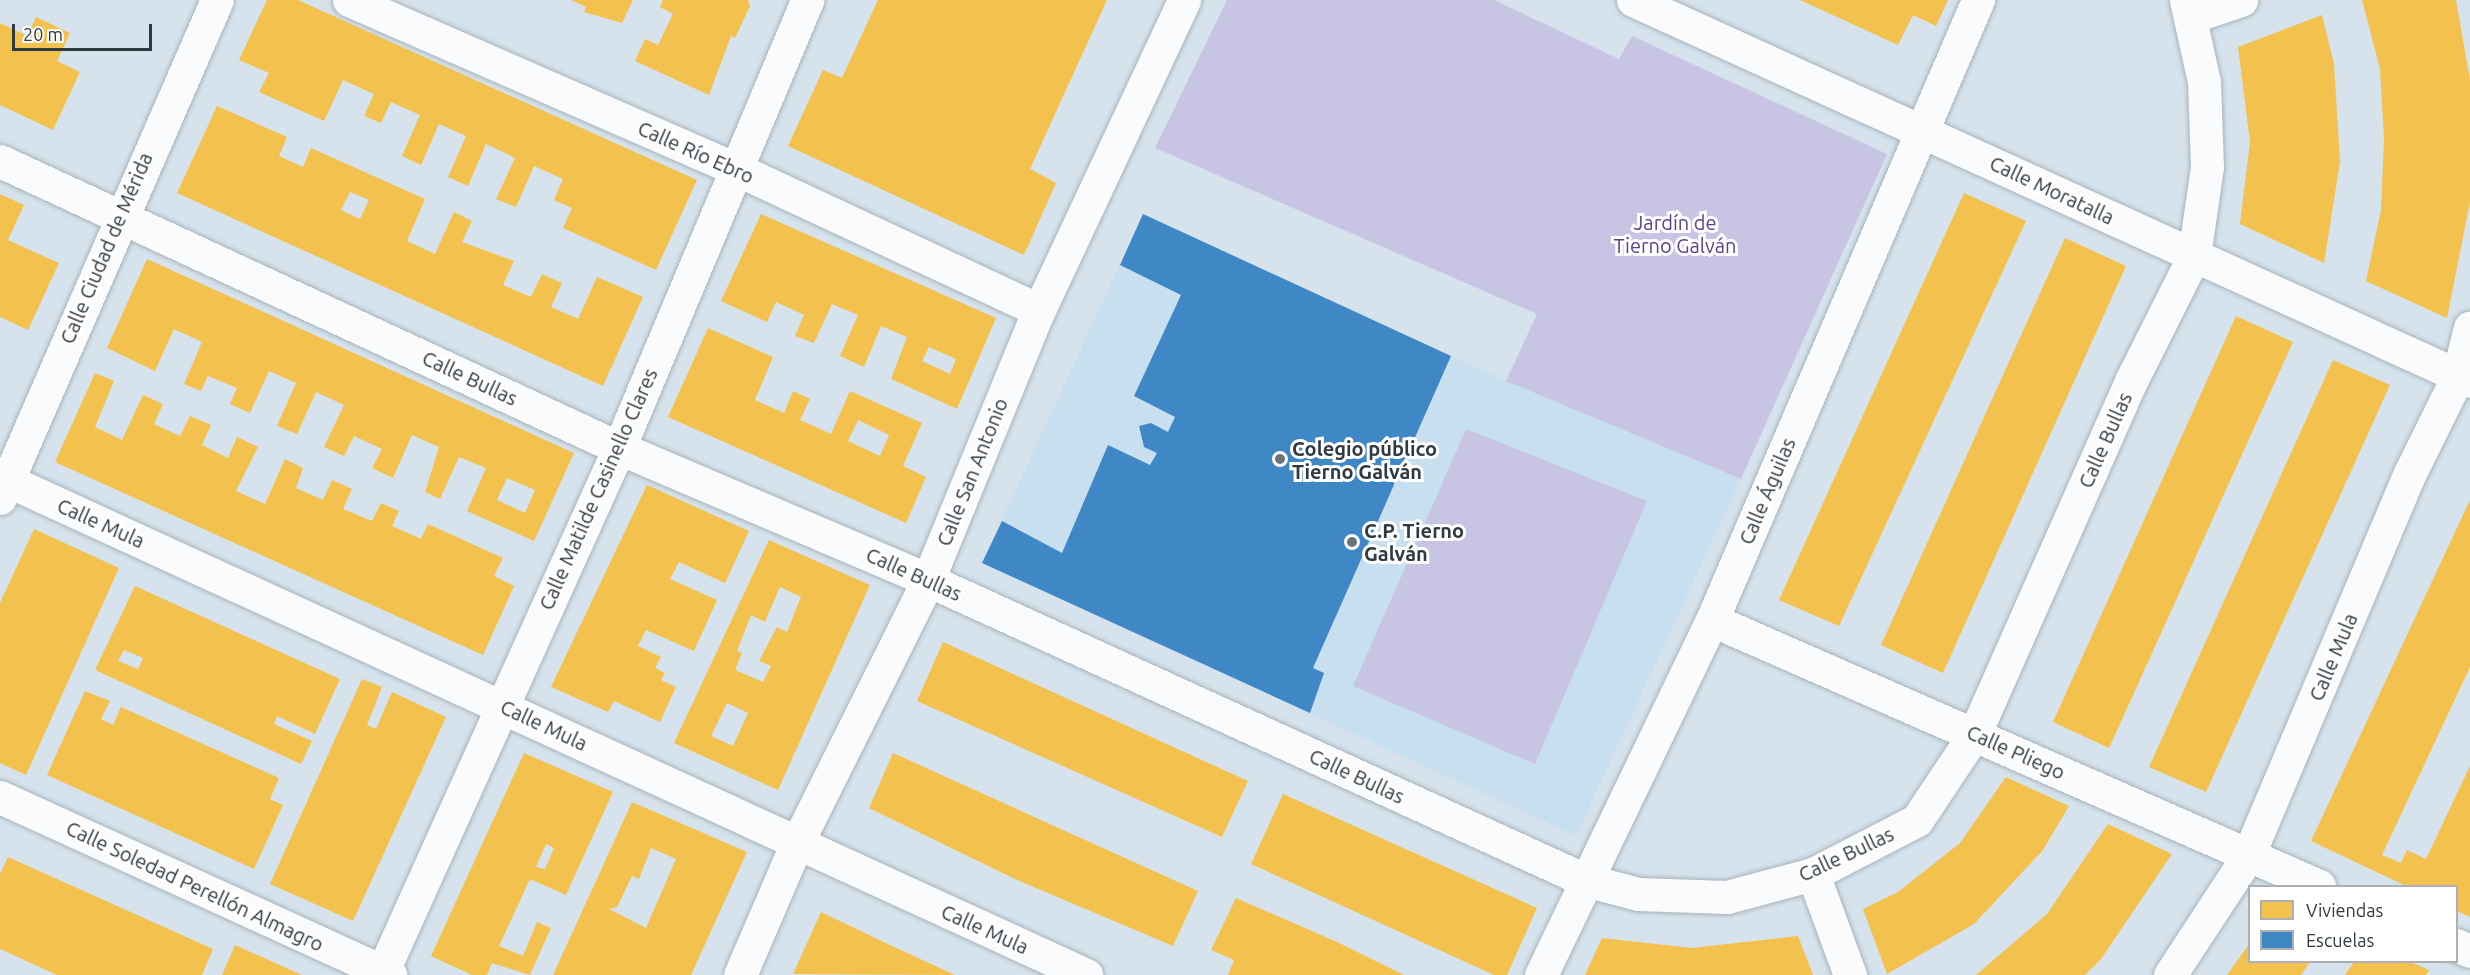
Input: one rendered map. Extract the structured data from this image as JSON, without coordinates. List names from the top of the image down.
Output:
{
  "streets": {
    "street": [
      "Calle Río Ebro",
      "Calle Moratalla",
      "Calle Ciudad de Mérida",
      "Calle Bullas",
      "Calle San Antonio",
      "Calle Matilde Casinello Clares",
      "Calle Águilas",
      "Calle Mula",
      "Calle Pliego",
      "Calle Soledad Perellón Almagro"
    ]
  },
  "crossings": [
    ["Calle Río Ebro", "Calle San Antonio"],
    ["Calle Río Ebro", "Calle Matilde Casinello Clares"],
    ["Calle Moratalla", "Calle Bullas"],
    ["Calle Moratalla", "Calle Águilas"],
    ["Calle Moratalla", "Calle Mula"],
    ["Calle Ciudad de Mérida", "Calle Bullas"],
    ["Calle Ciudad de Mérida", "Calle Mula"],
    ["Calle Bullas", "Calle San Antonio"],
    ["Calle Bullas", "Calle Matilde Casinello Clares"],
    ["Calle Bullas", "Calle Águilas"],
    ["Calle Bullas", "Calle Pliego"],
    ["Calle San Antonio", "Calle Mula"],
    ["Calle Matilde Casinello Clares", "Calle Mula"],
    ["Calle Matilde Casinello Clares", "Calle Soledad Perellón Almagro"],
    ["Calle Águilas", "Calle Pliego"],
    ["Calle Mula", "Calle Pliego"]
  ],
  "parks": ["Jardín de Tierno Galván"],
  "places": ["Colegio público Tierno Galván", "C.P. Tierno Galván"],
  "legend": ["Viviendas", "Escuelas"],
  "scale_bar": "20 m"
}
